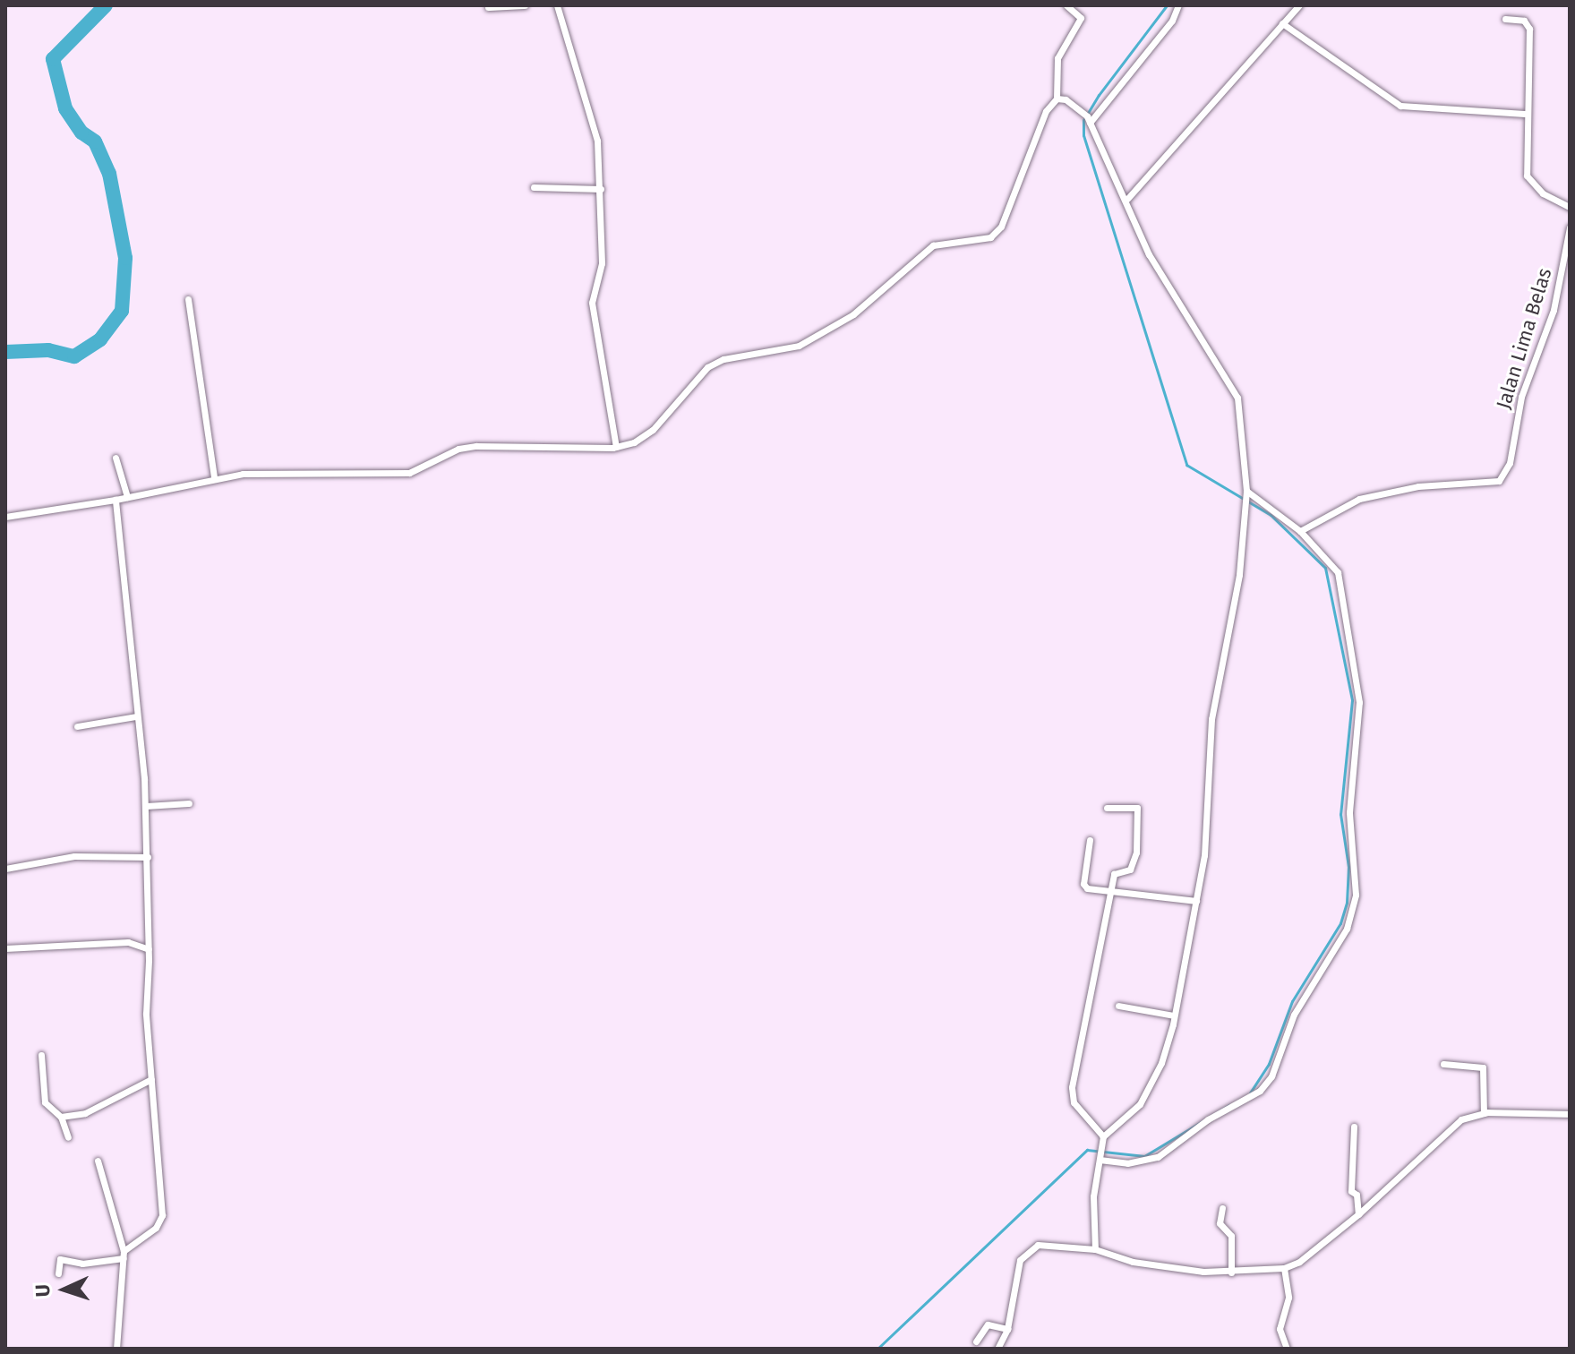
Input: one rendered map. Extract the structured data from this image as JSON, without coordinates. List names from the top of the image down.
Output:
{
  "streets": {
    "street": ["Jalan Lima Belas"]
  },
  "north": "left"
}
